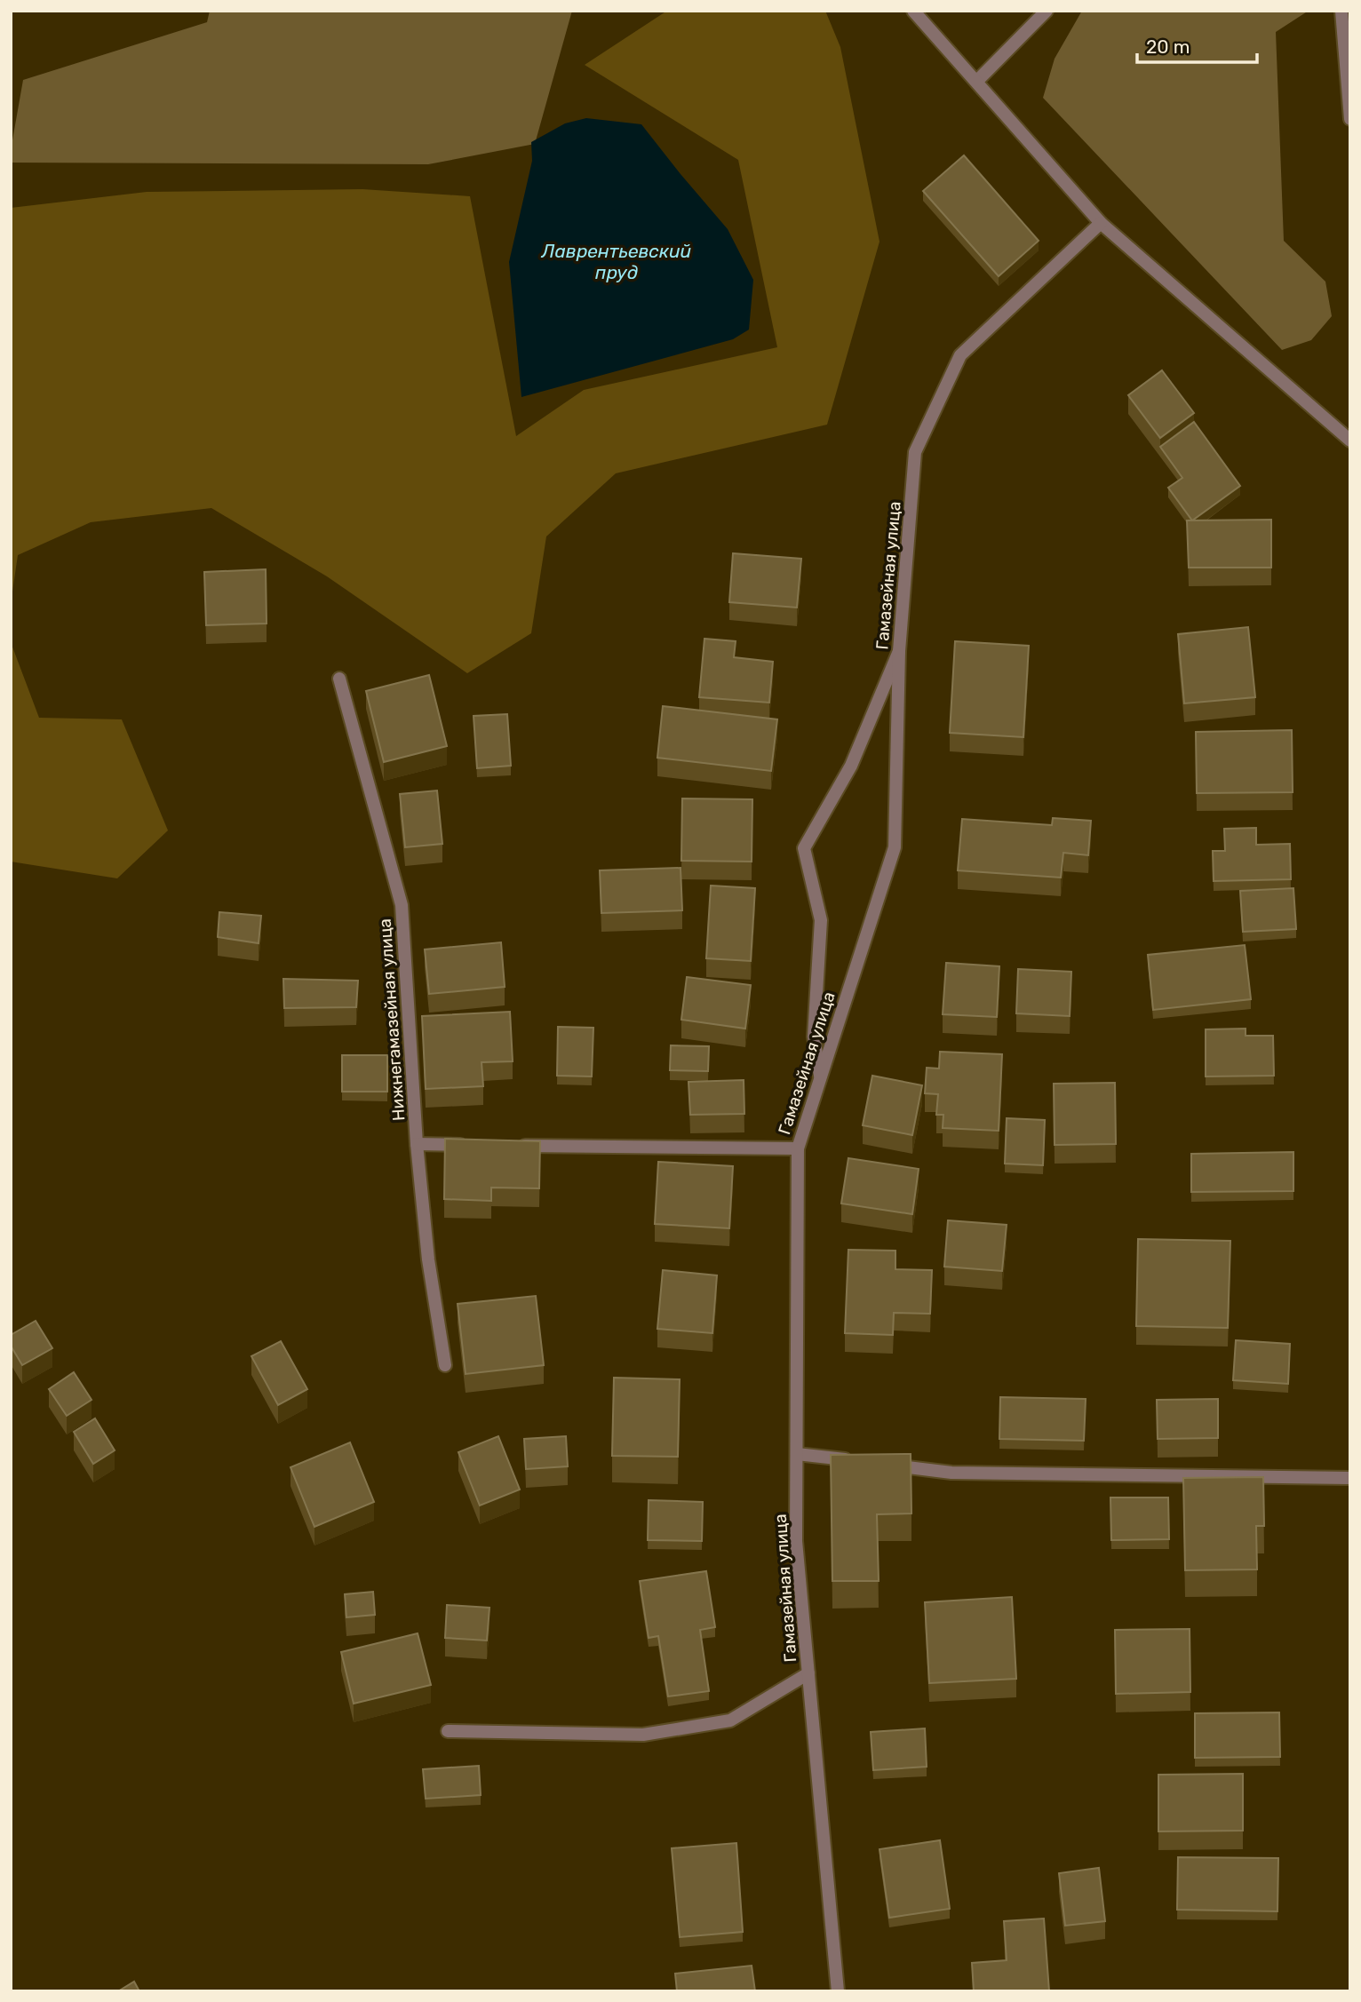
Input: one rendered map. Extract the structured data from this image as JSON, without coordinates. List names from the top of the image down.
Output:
{
  "streets": {
    "street": ["Гамазейная улица", "Нижнегамазейная улица"]
  },
  "water": ["Лаврентьевский пруд"],
  "scale_bar": "20 m"
}
